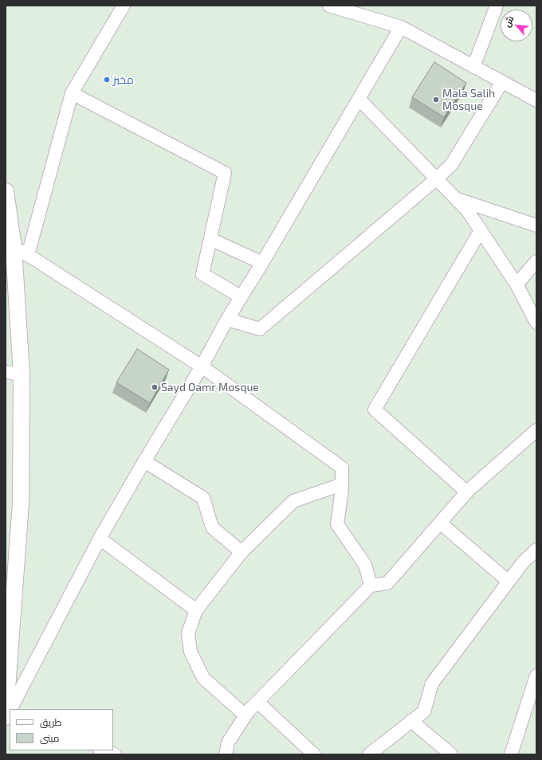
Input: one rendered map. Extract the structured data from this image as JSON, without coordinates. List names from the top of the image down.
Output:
{
  "places": ["مخبز", "Mala Salih Mosque", "Sayd Oamr Mosque"],
  "legend": ["طريق", "مبنى"],
  "north": "top left"
}
